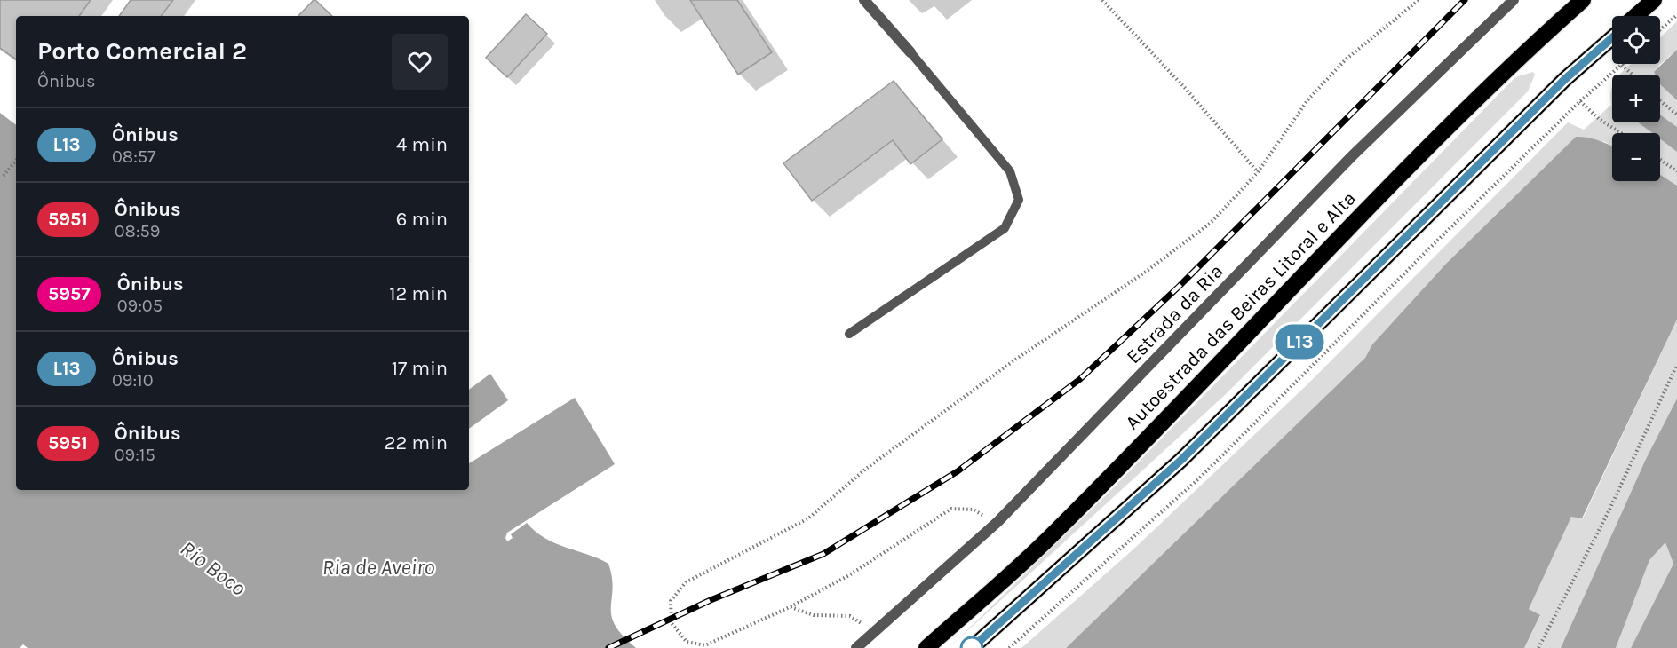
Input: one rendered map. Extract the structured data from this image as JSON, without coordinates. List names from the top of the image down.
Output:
{
  "streets": {
    "highway": ["Autoestrada das Beiras Litoral e Alta"],
    "street": ["Estrada da Ria"]
  },
  "water": ["Ria de Aveiro", "Rio Boco"],
  "lines": ["bus line L13"],
  "page": {
    "on_map": "L13",
    "map_buttons": ["+", "−"],
    "heading": ["Porto Comercial 2", "Ônibus"],
    "list": [
      {
        "mark": "L13",
        "name": "Ônibus",
        "note": "08:57",
        "value": "4 min"
      },
      {
        "mark": "5951",
        "name": "Ônibus",
        "note": "08:59",
        "value": "6 min"
      },
      {
        "mark": "5957",
        "name": "Ônibus",
        "note": "09:05",
        "value": "12 min"
      },
      {
        "mark": "L13",
        "name": "Ônibus",
        "note": "09:10",
        "value": "17 min"
      },
      {
        "mark": "5951",
        "name": "Ônibus",
        "note": "09:15",
        "value": "22 min"
      }
    ]
  }
}
